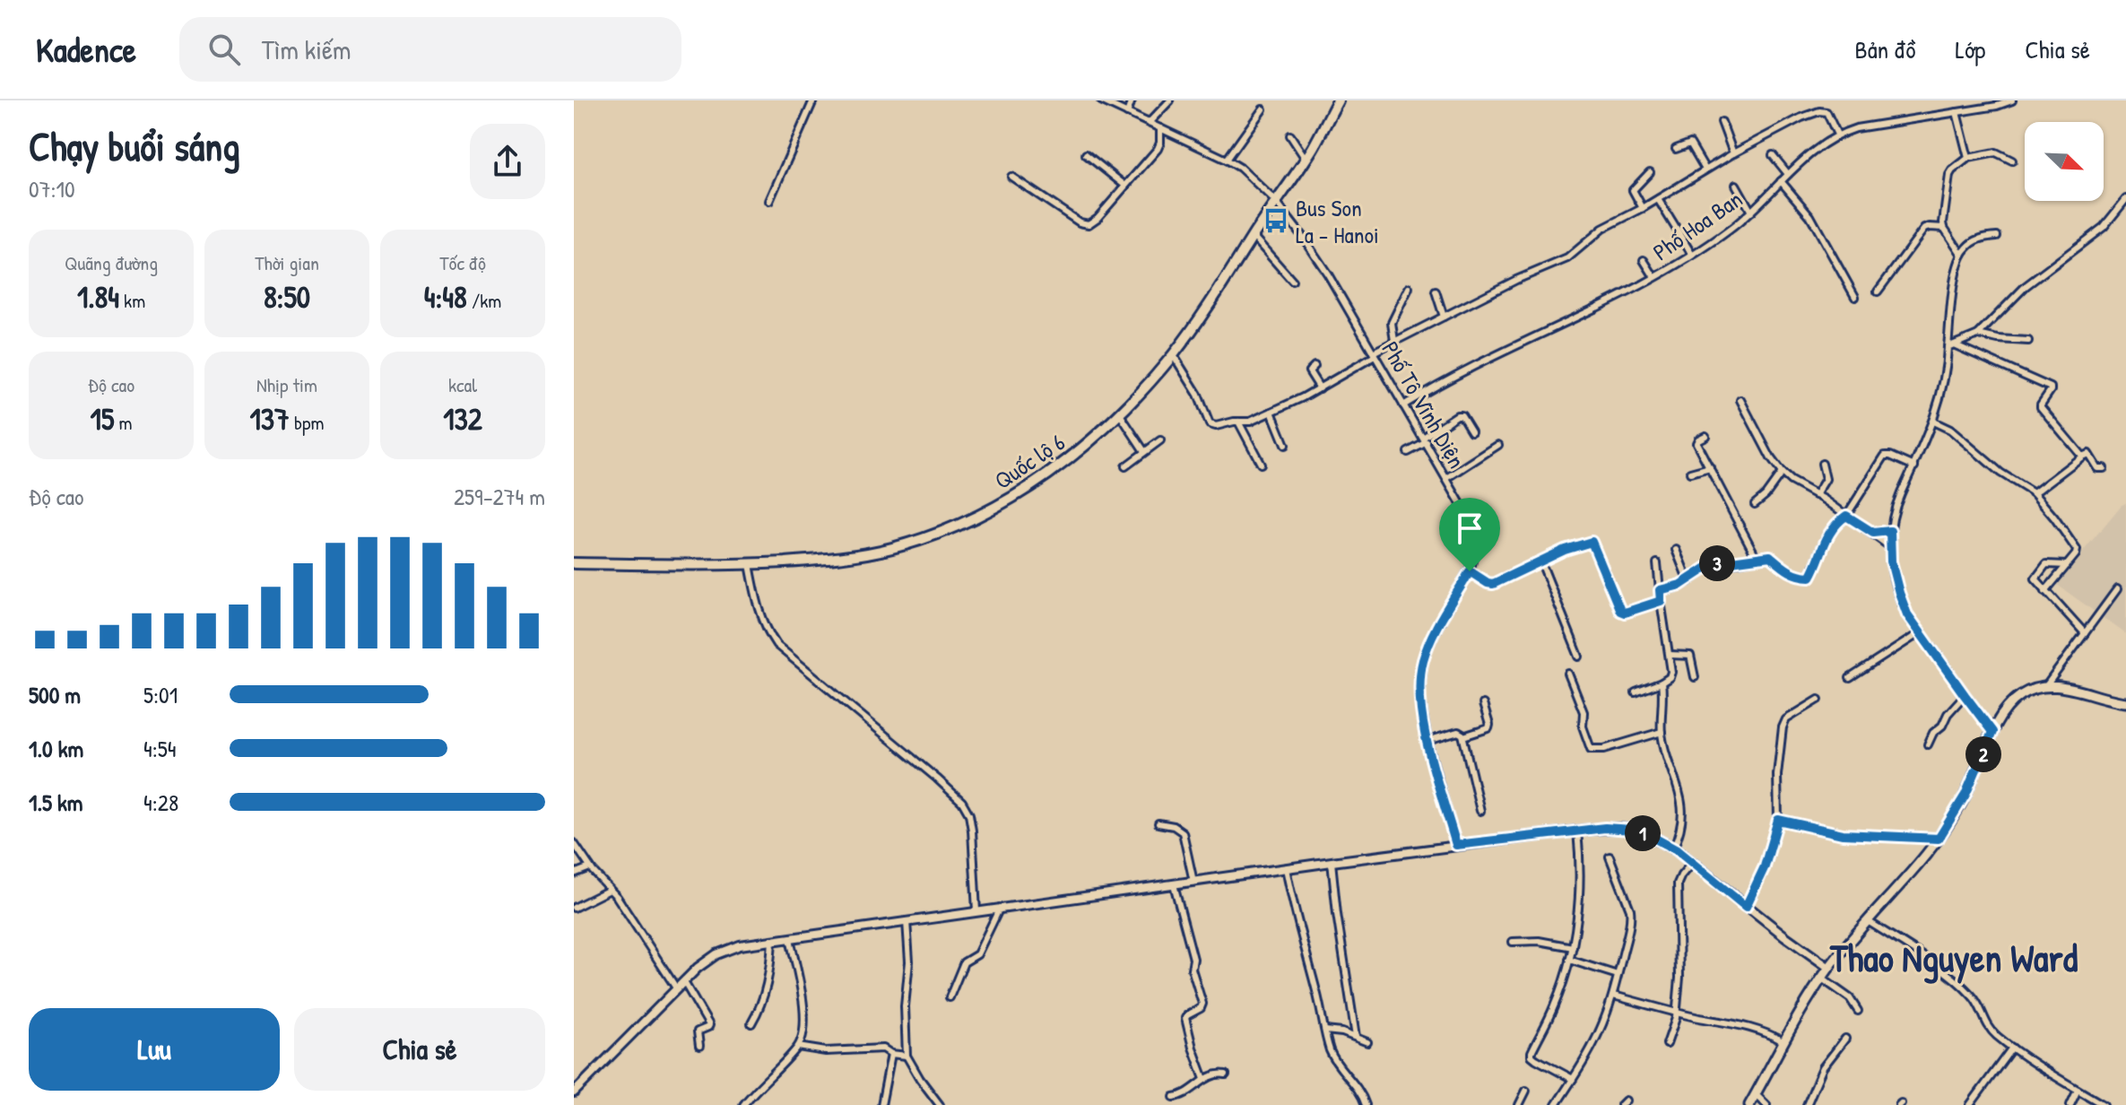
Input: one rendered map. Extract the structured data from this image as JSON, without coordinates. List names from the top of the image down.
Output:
{
  "streets": {
    "highway": ["Quốc lộ 6"],
    "street": ["Phố Hoa Ban", "Phố Tô Vĩnh Diện"]
  },
  "crossings": [
    ["Phố Hoa Ban", "Phố Tô Vĩnh Diện"],
    ["Phố Tô Vĩnh Diện", "Quốc lộ 6"]
  ],
  "districts": ["Thao Nguyen Ward"],
  "places": {
    "bus stop": ["Bus Son La - Hanoi"]
  },
  "north": "bottom right",
  "page": {
    "header": "Kadence",
    "search": "Tìm kiếm",
    "nav": ["Bản đồ", "Lớp", "Chia sẻ"],
    "heading": ["Chạy buổi sáng", "07:10"],
    "stats": [
      ["Quãng đường", "1.84 km"],
      ["Thời gian", "8:50"],
      ["Tốc độ", "4:48 /km"],
      ["Độ cao", "15 m"],
      ["Nhịp tim", "137 bpm"],
      ["kcal", "132"]
    ],
    "chart": ["Độ cao", "259–274 m"],
    "pins": ["3", "2", "1"],
    "list": [
      {
        "name": "500 m",
        "note": "5:01"
      },
      {
        "name": "1.0 km",
        "note": "4:54"
      },
      {
        "name": "1.5 km",
        "note": "4:28"
      }
    ],
    "buttons": ["Lưu", "Chia sẻ"]
  }
}
